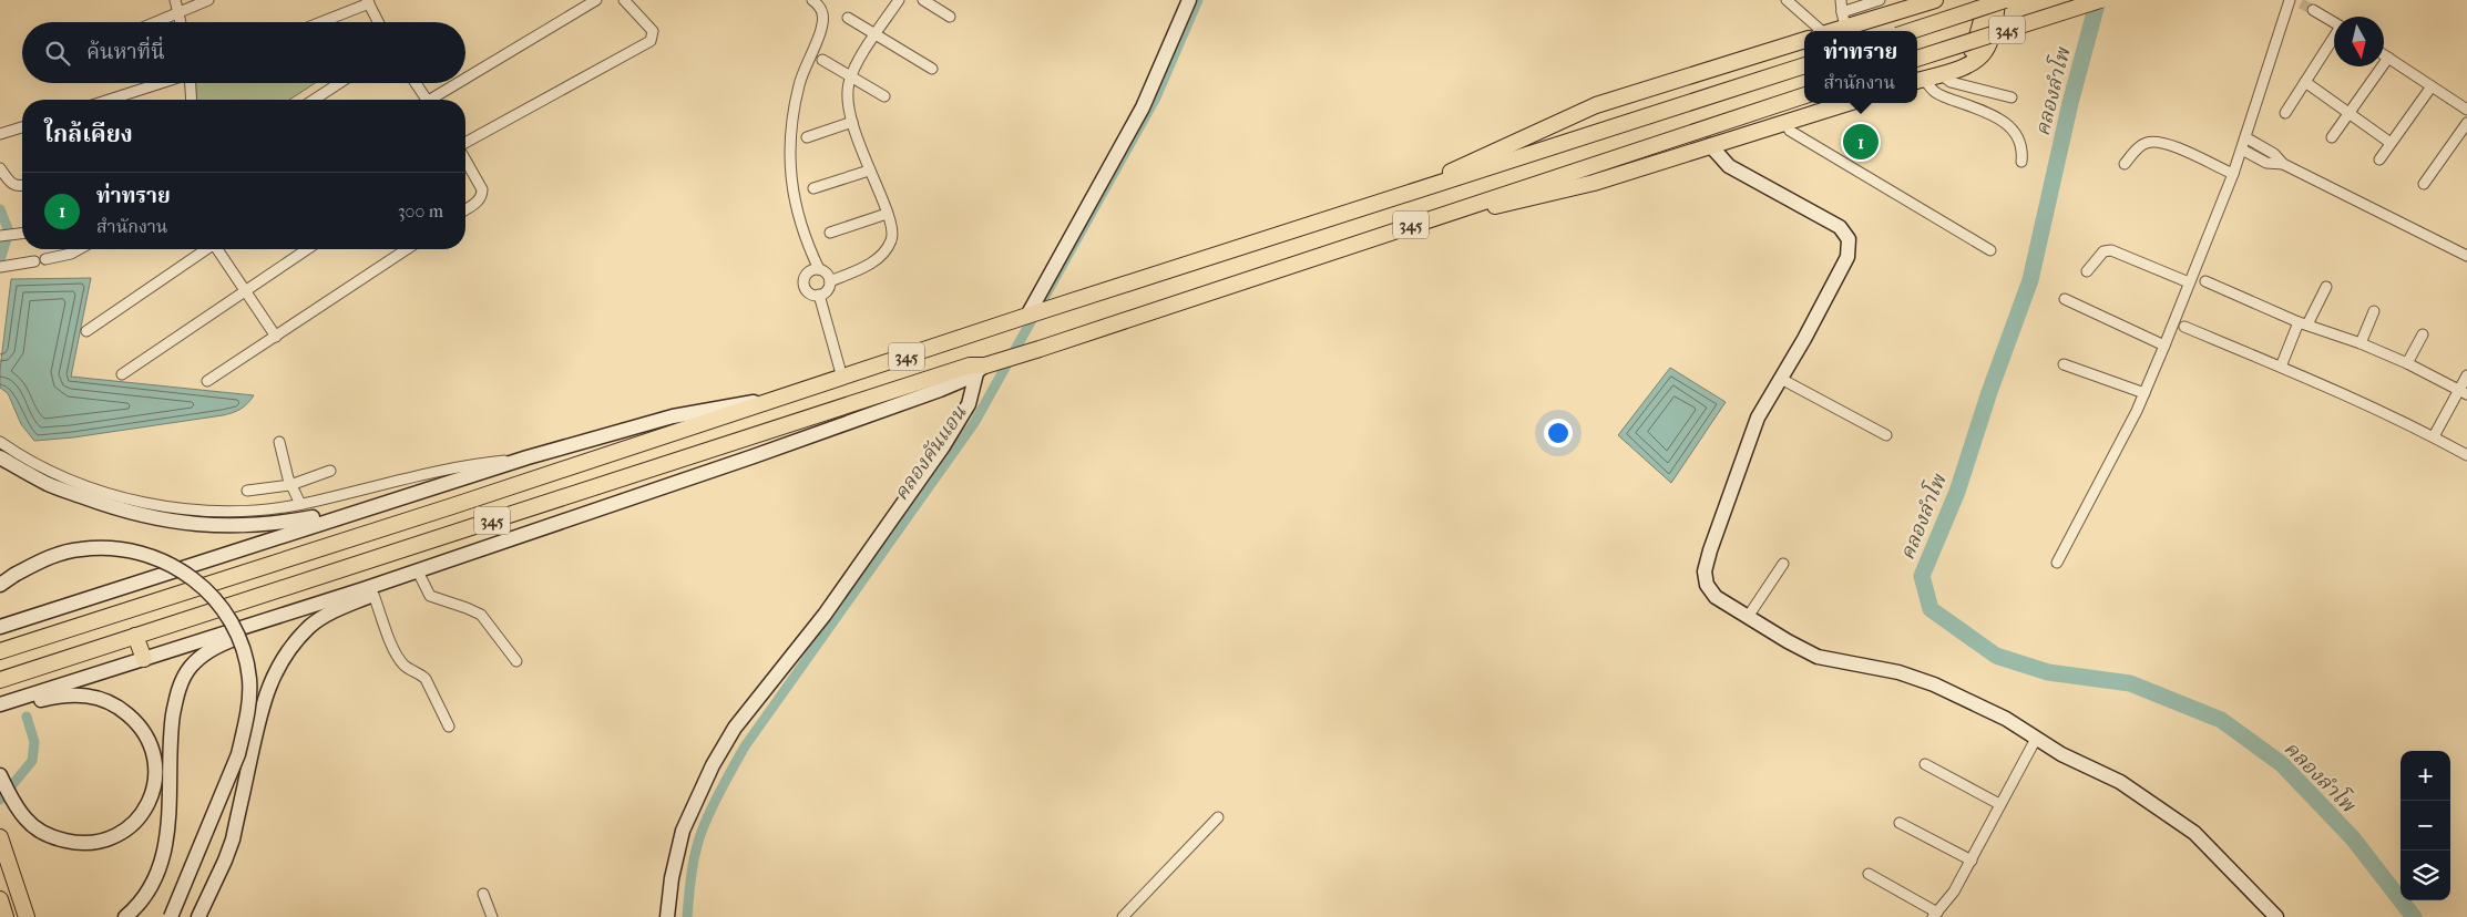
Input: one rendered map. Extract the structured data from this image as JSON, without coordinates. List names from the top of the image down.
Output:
{
  "streets": {
    "main road": ["345"]
  },
  "water": ["คลองลำโพ", "คลองคันแอน"],
  "north": "bottom",
  "page": {
    "search": "ค้นหาที่นี่",
    "popup": ["ท่าทราย", "สำนักงาน"],
    "heading": "ใกล้เคียง",
    "pins": "1",
    "list": [
      {
        "mark": "1",
        "name": "ท่าทราย",
        "note": "สำนักงาน",
        "value": "300 m"
      }
    ],
    "map_buttons": ["+", "−"]
  }
}
